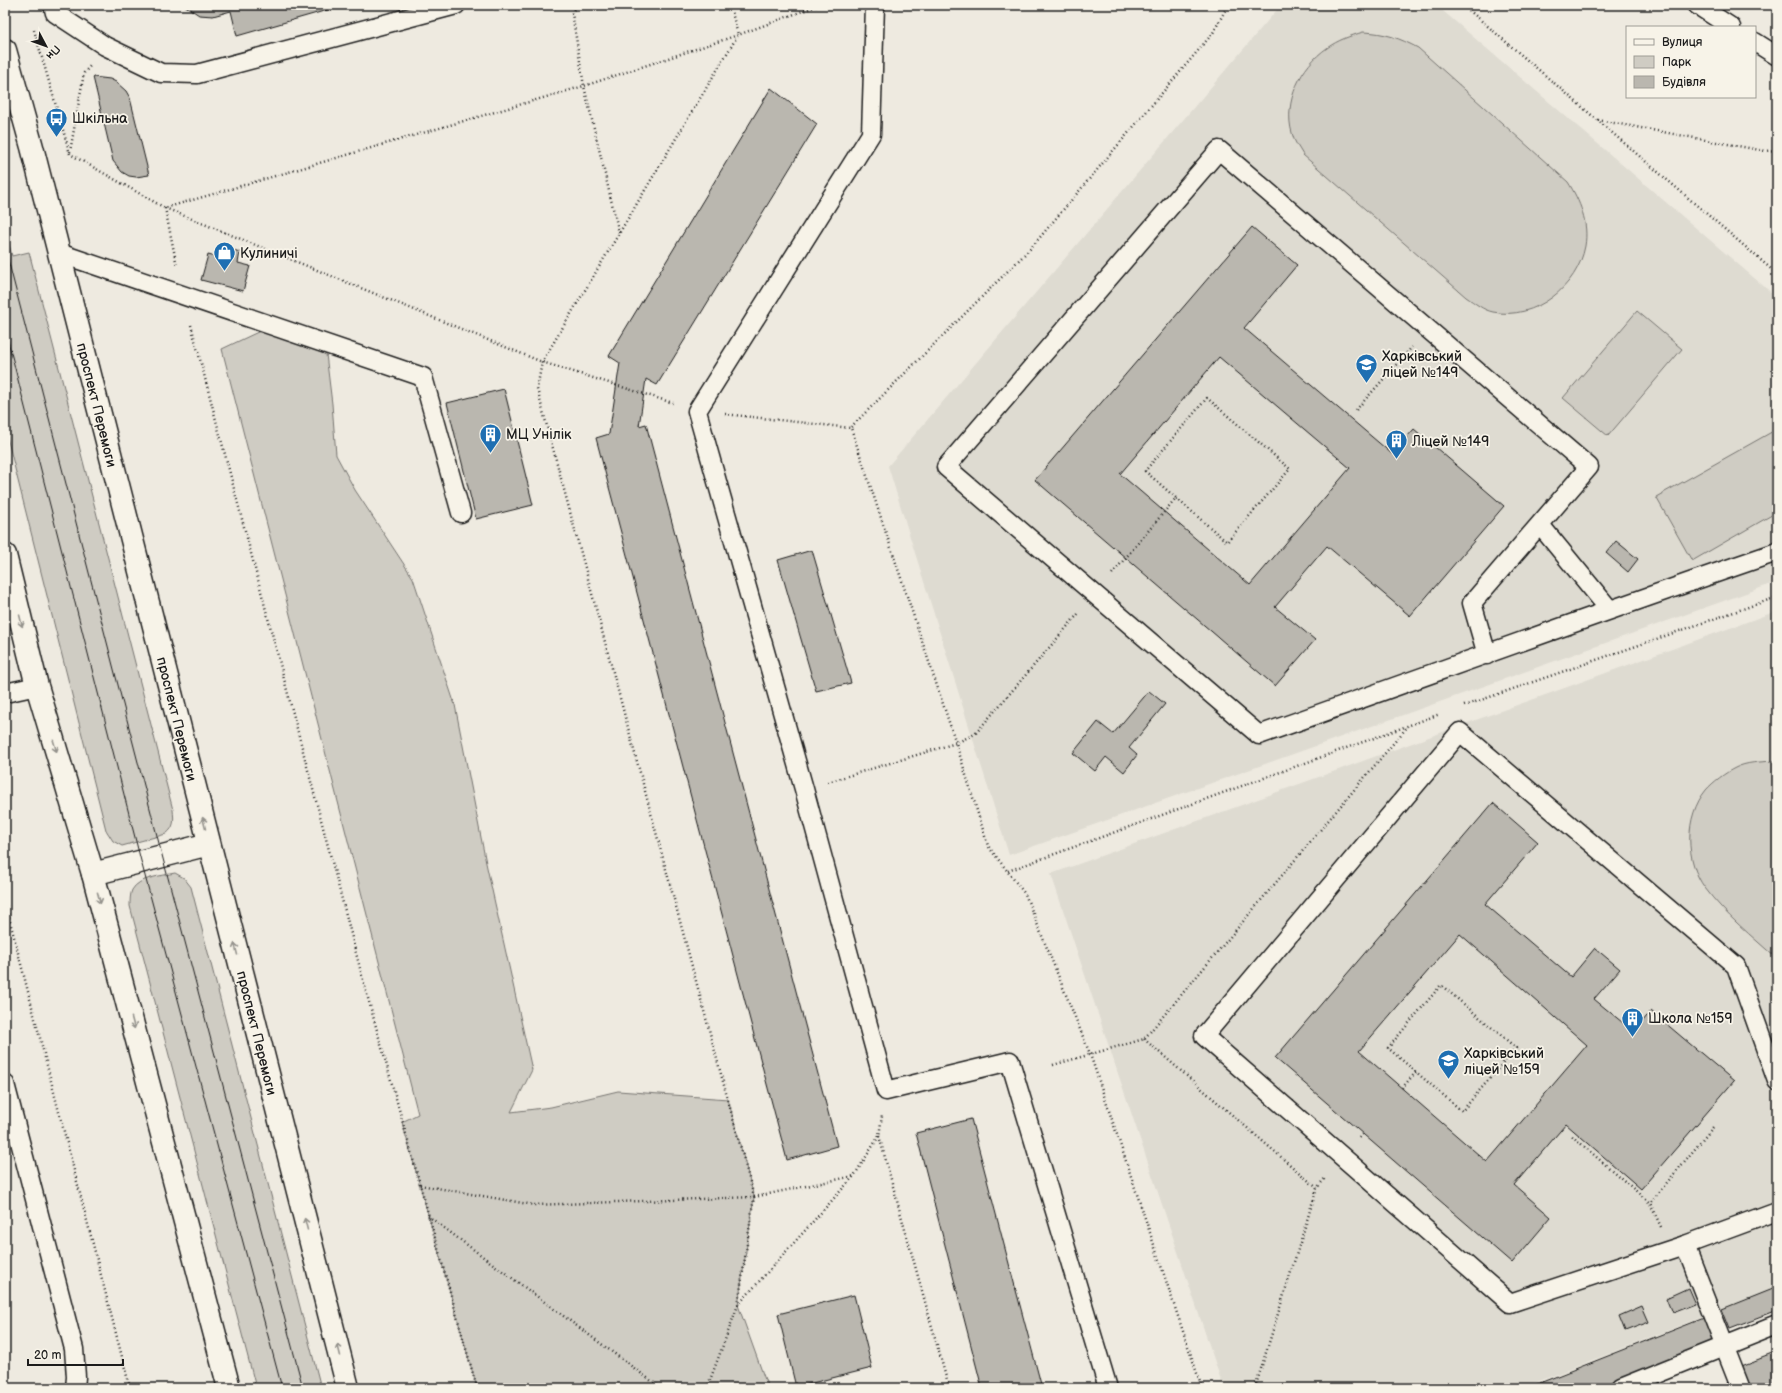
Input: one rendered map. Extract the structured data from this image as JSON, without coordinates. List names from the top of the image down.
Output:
{
  "streets": {
    "main road": ["проспект Перемоги"]
  },
  "places": {
    "bus stop": ["Шкільна"],
    "shop": ["Кулиничі"],
    "school or university": ["Харківський ліцей №149", "Харківський ліцей №159"],
    "building": ["МЦ Унілік", "Ліцей №149", "Школа №159"]
  },
  "legend": ["Вулиця", "Парк", "Будівля"],
  "scale_bar": "20 m",
  "north": "bottom right"
}
